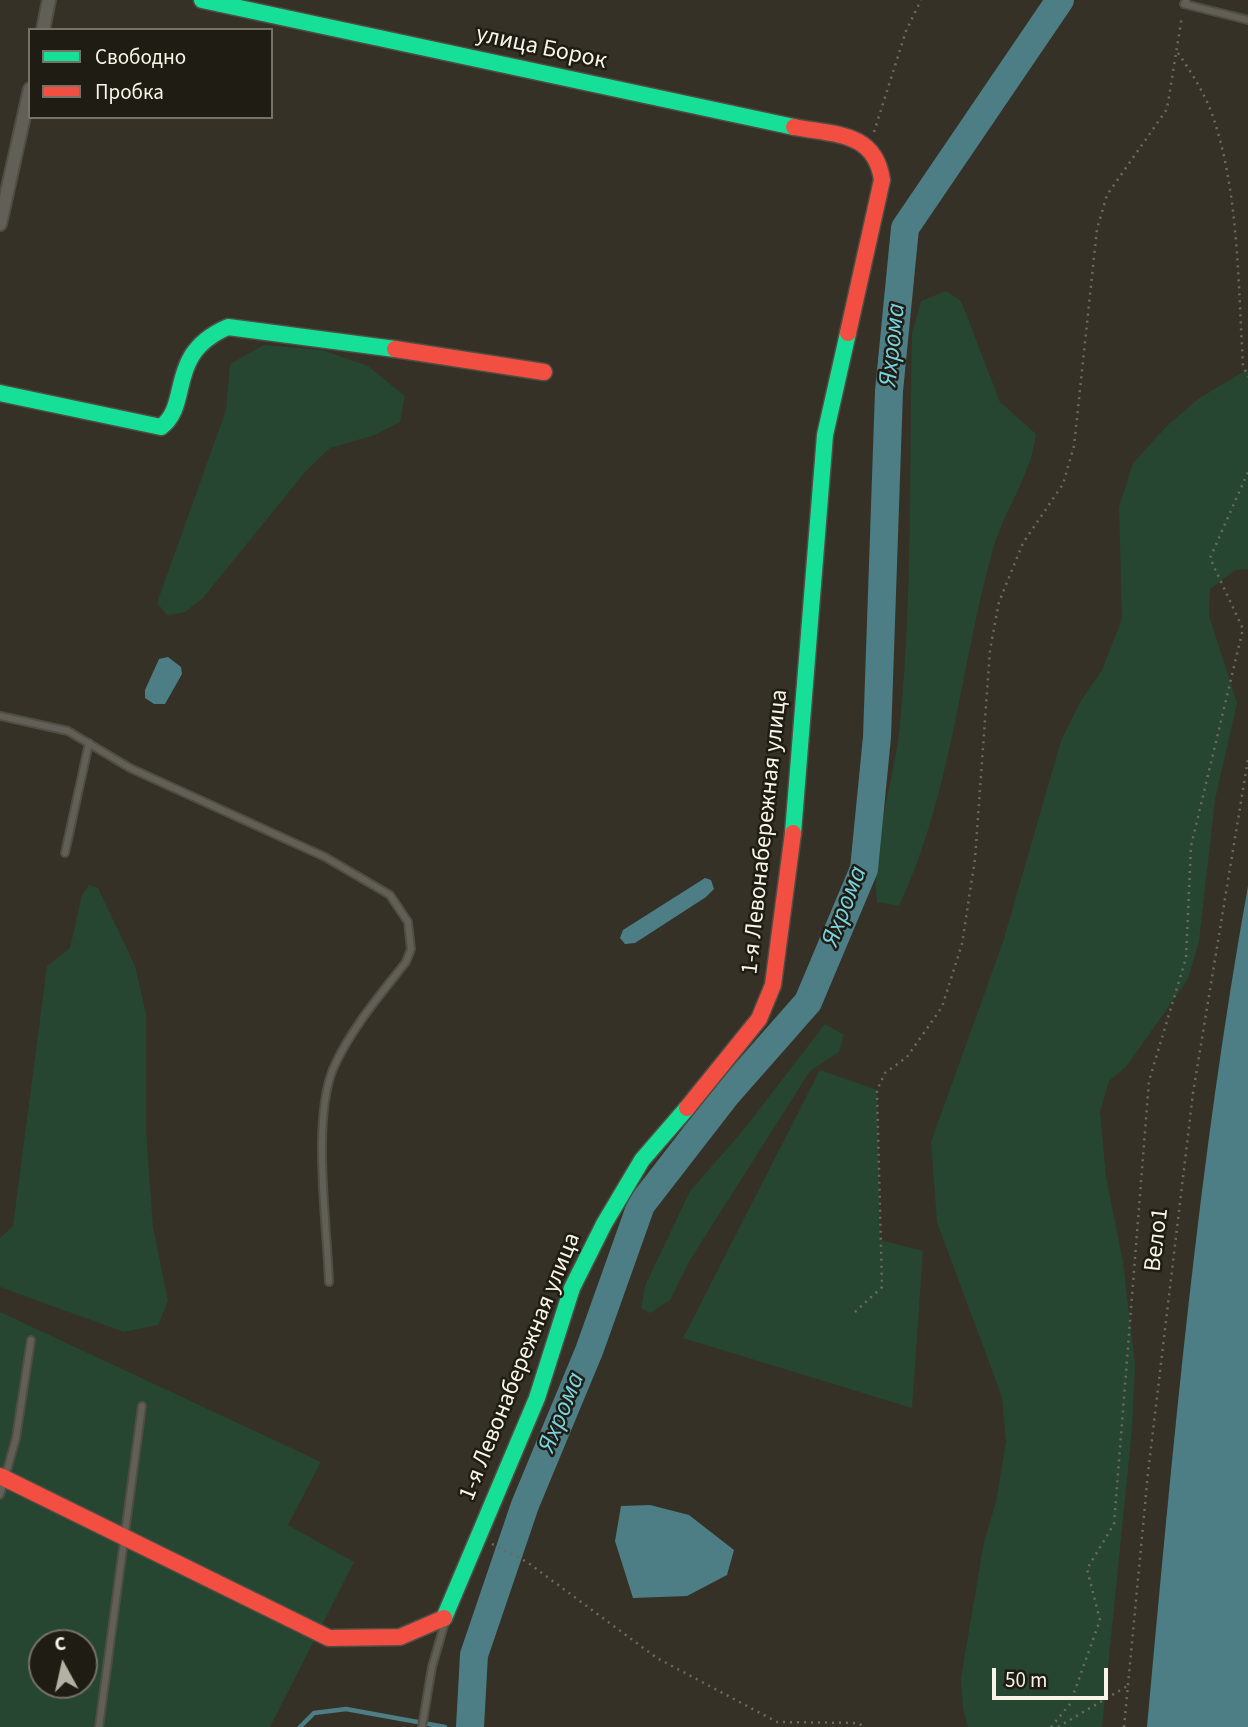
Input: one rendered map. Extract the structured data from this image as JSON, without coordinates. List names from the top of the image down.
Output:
{
  "streets": {
    "street": ["улица Борок", "1-я Левонабережная улица"],
    "path": ["Вело1"]
  },
  "crossings": [
    ["улица Борок", "1-я Левонабережная улица"]
  ],
  "water": ["Яхрома"],
  "legend": ["Свободно", "Пробка"],
  "scale_bar": "50 m",
  "north": "top"
}
